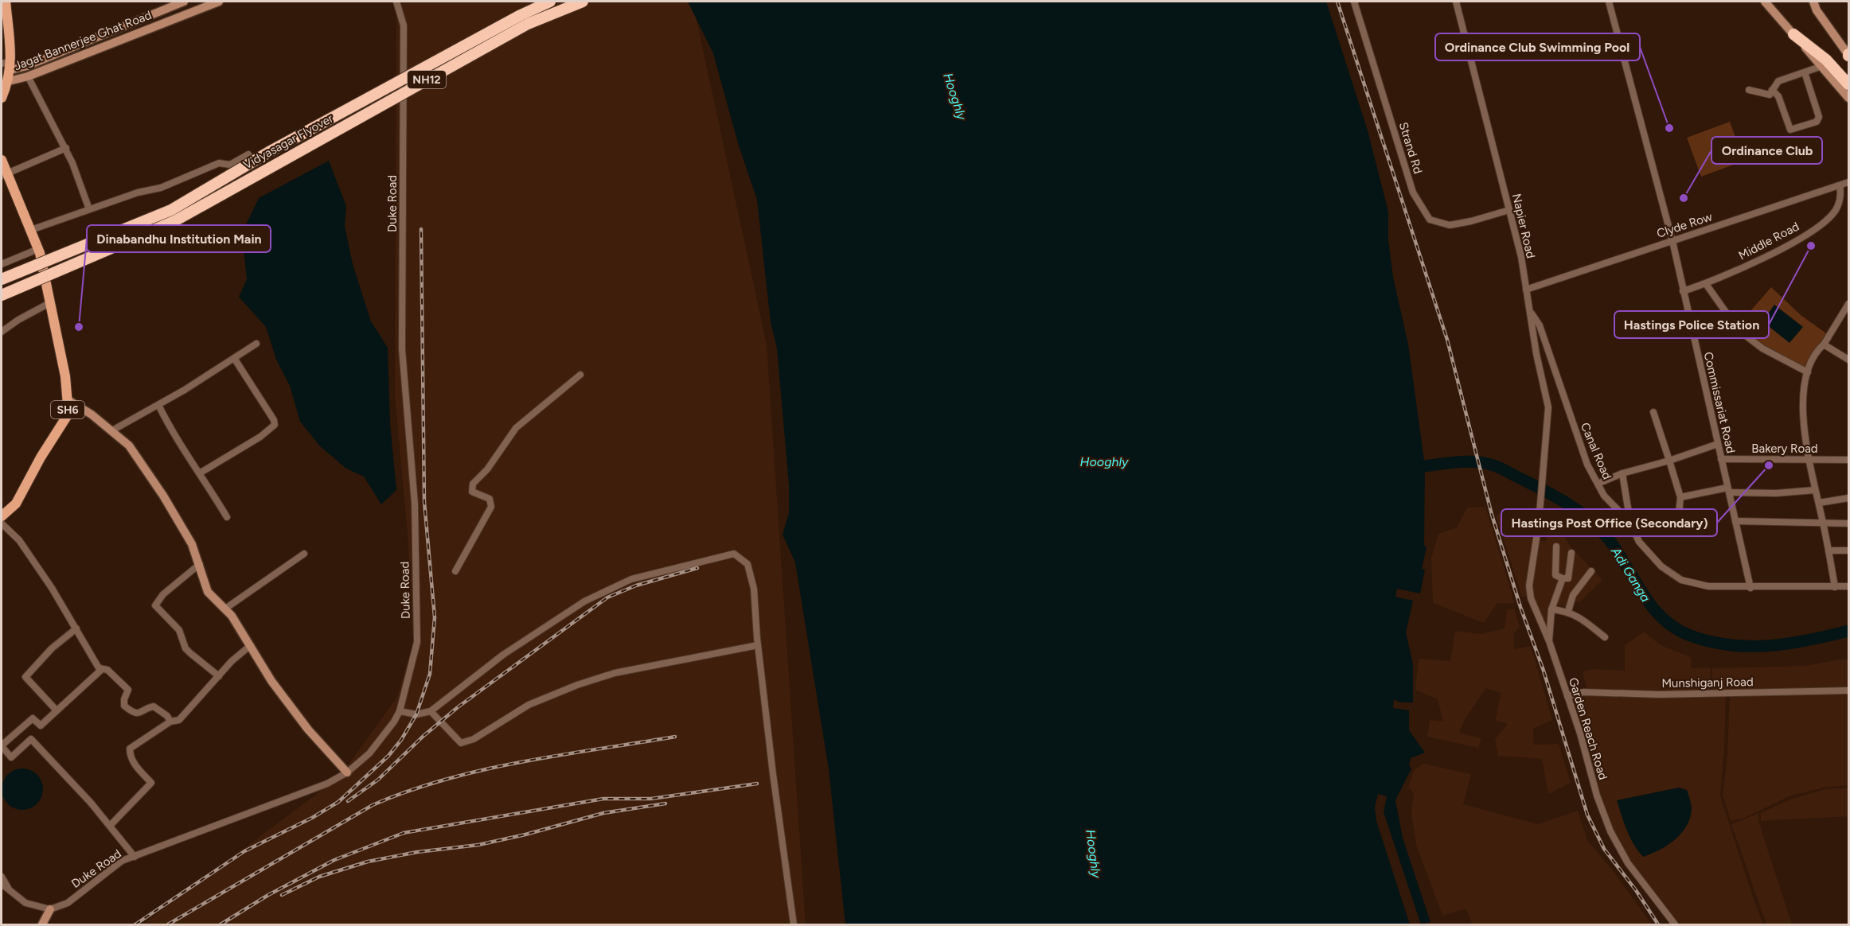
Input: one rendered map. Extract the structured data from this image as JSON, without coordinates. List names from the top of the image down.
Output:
{
  "streets": {
    "highway": ["NH12", "Vidyasagar Flyover"],
    "main road": ["Jagat Bannerjee Ghat Road", "SH6"],
    "street": [
      "Strand Rd",
      "Duke Road",
      "Clyde Row",
      "Napier Road",
      "Middle Road",
      "Commissariat Road",
      "Bakery Road",
      "Canal Road",
      "Munshiganj Road",
      "Garden Reach Road"
    ]
  },
  "crossings": [
    ["Strand Rd", "Napier Road"],
    ["Clyde Row", "Napier Road"],
    ["Clyde Row", "Middle Road"],
    ["Clyde Row", "Commissariat Road"],
    ["Napier Road", "Canal Road"],
    ["Napier Road", "Garden Reach Road"],
    ["Middle Road", "Commissariat Road"],
    ["Commissariat Road", "Bakery Road"],
    ["Commissariat Road", "Canal Road"],
    ["Munshiganj Road", "Garden Reach Road"]
  ],
  "water": ["Hooghly", "Adi Ganga"],
  "places": [
    "Ordinance Club Swimming Pool",
    "Ordinance Club",
    "Hastings Police Station",
    "Dinabandhu Institution Main",
    "Hastings Post Office (Secondary)"
  ]
}
